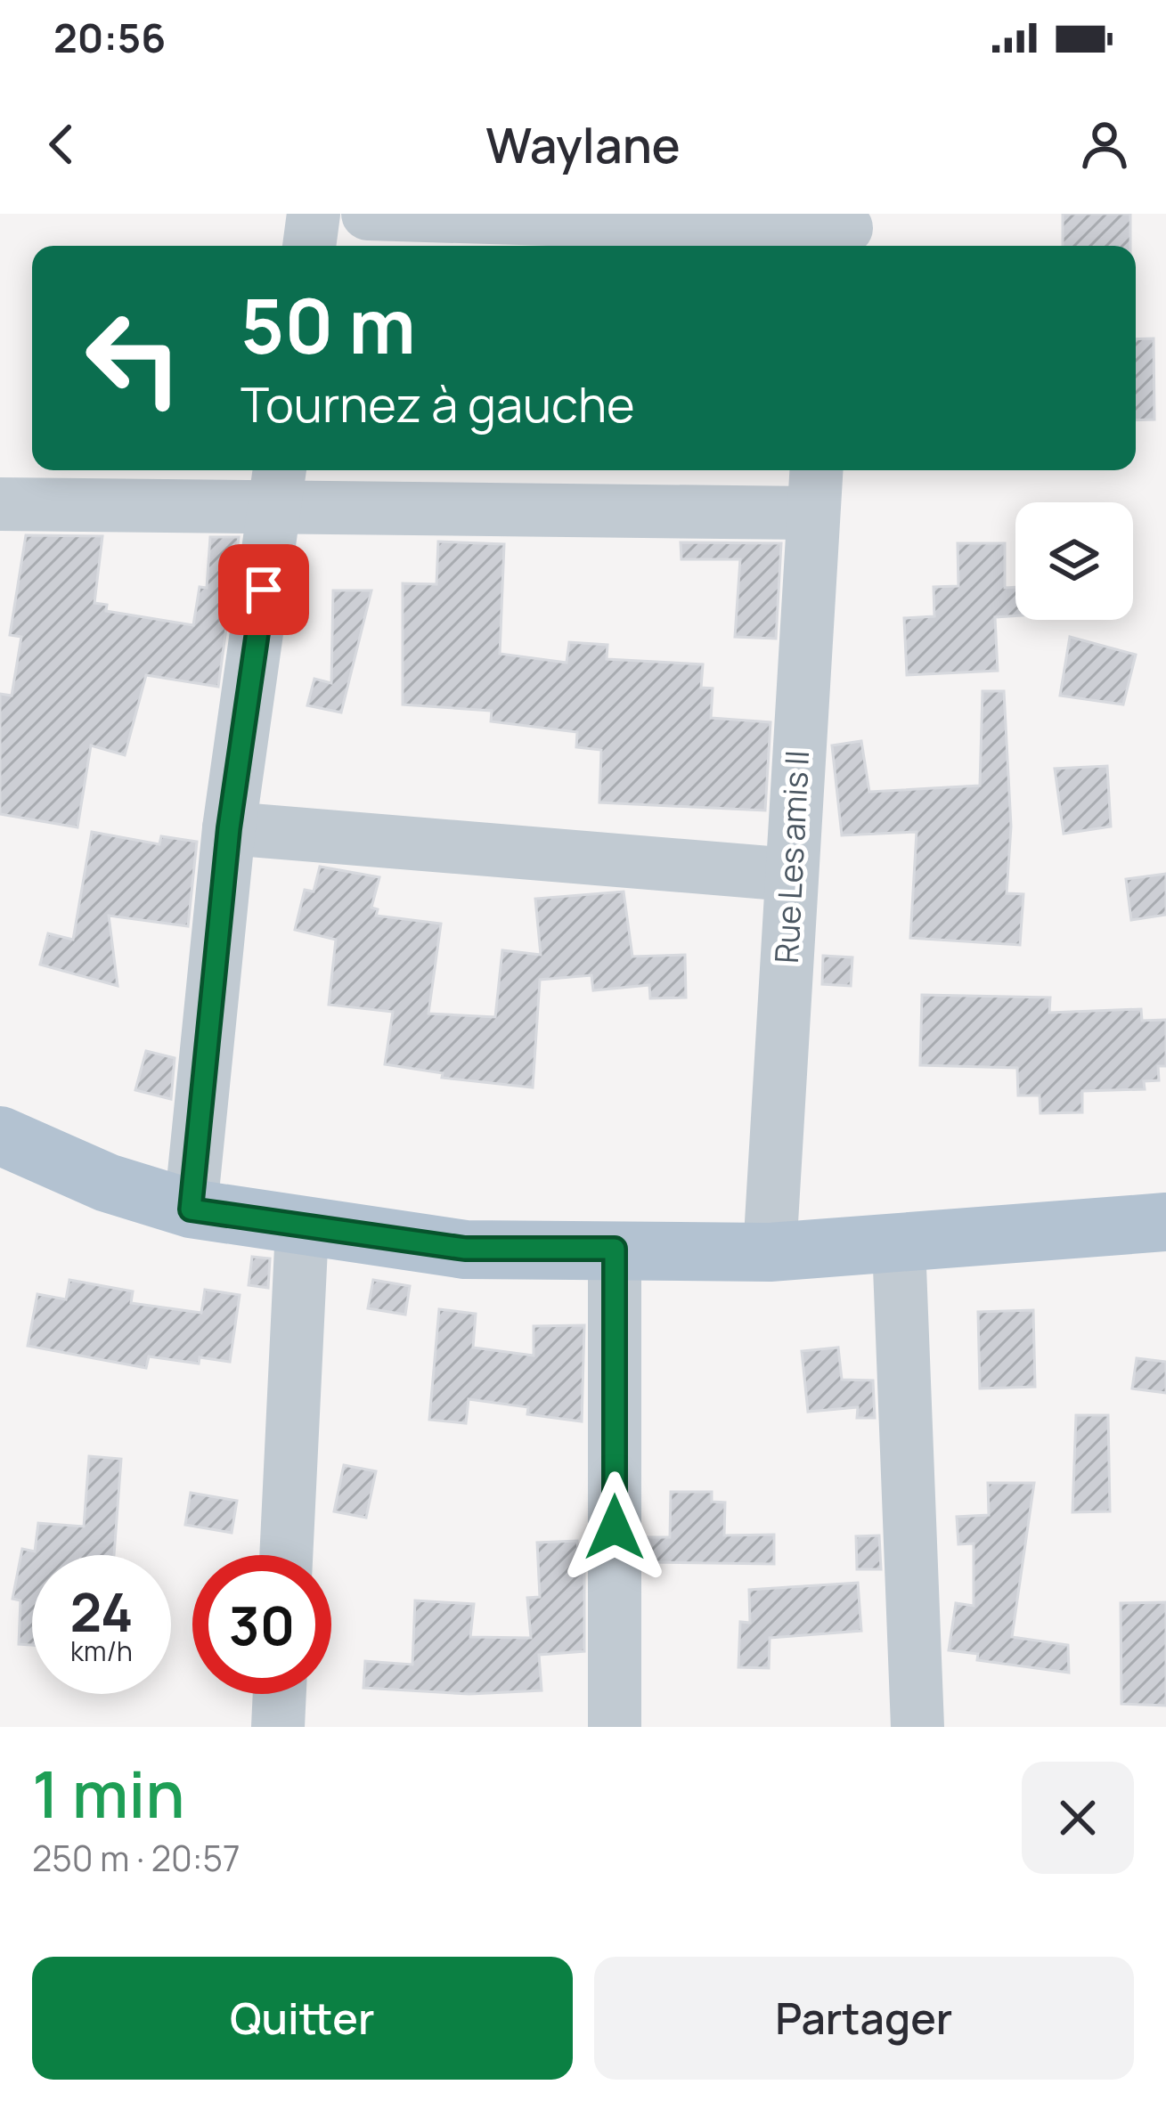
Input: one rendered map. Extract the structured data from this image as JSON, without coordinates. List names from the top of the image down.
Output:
{
  "streets": {
    "street": ["Rue Les amis II"]
  },
  "page": {
    "status": "20:56",
    "header": "Waylane",
    "turn": ["50 m", "Tournez à gauche"],
    "speed": "24 km/h",
    "limit": "30",
    "heading": ["1 min", "250 m · 20:57"],
    "buttons": ["Quitter", "Partager"]
  }
}
